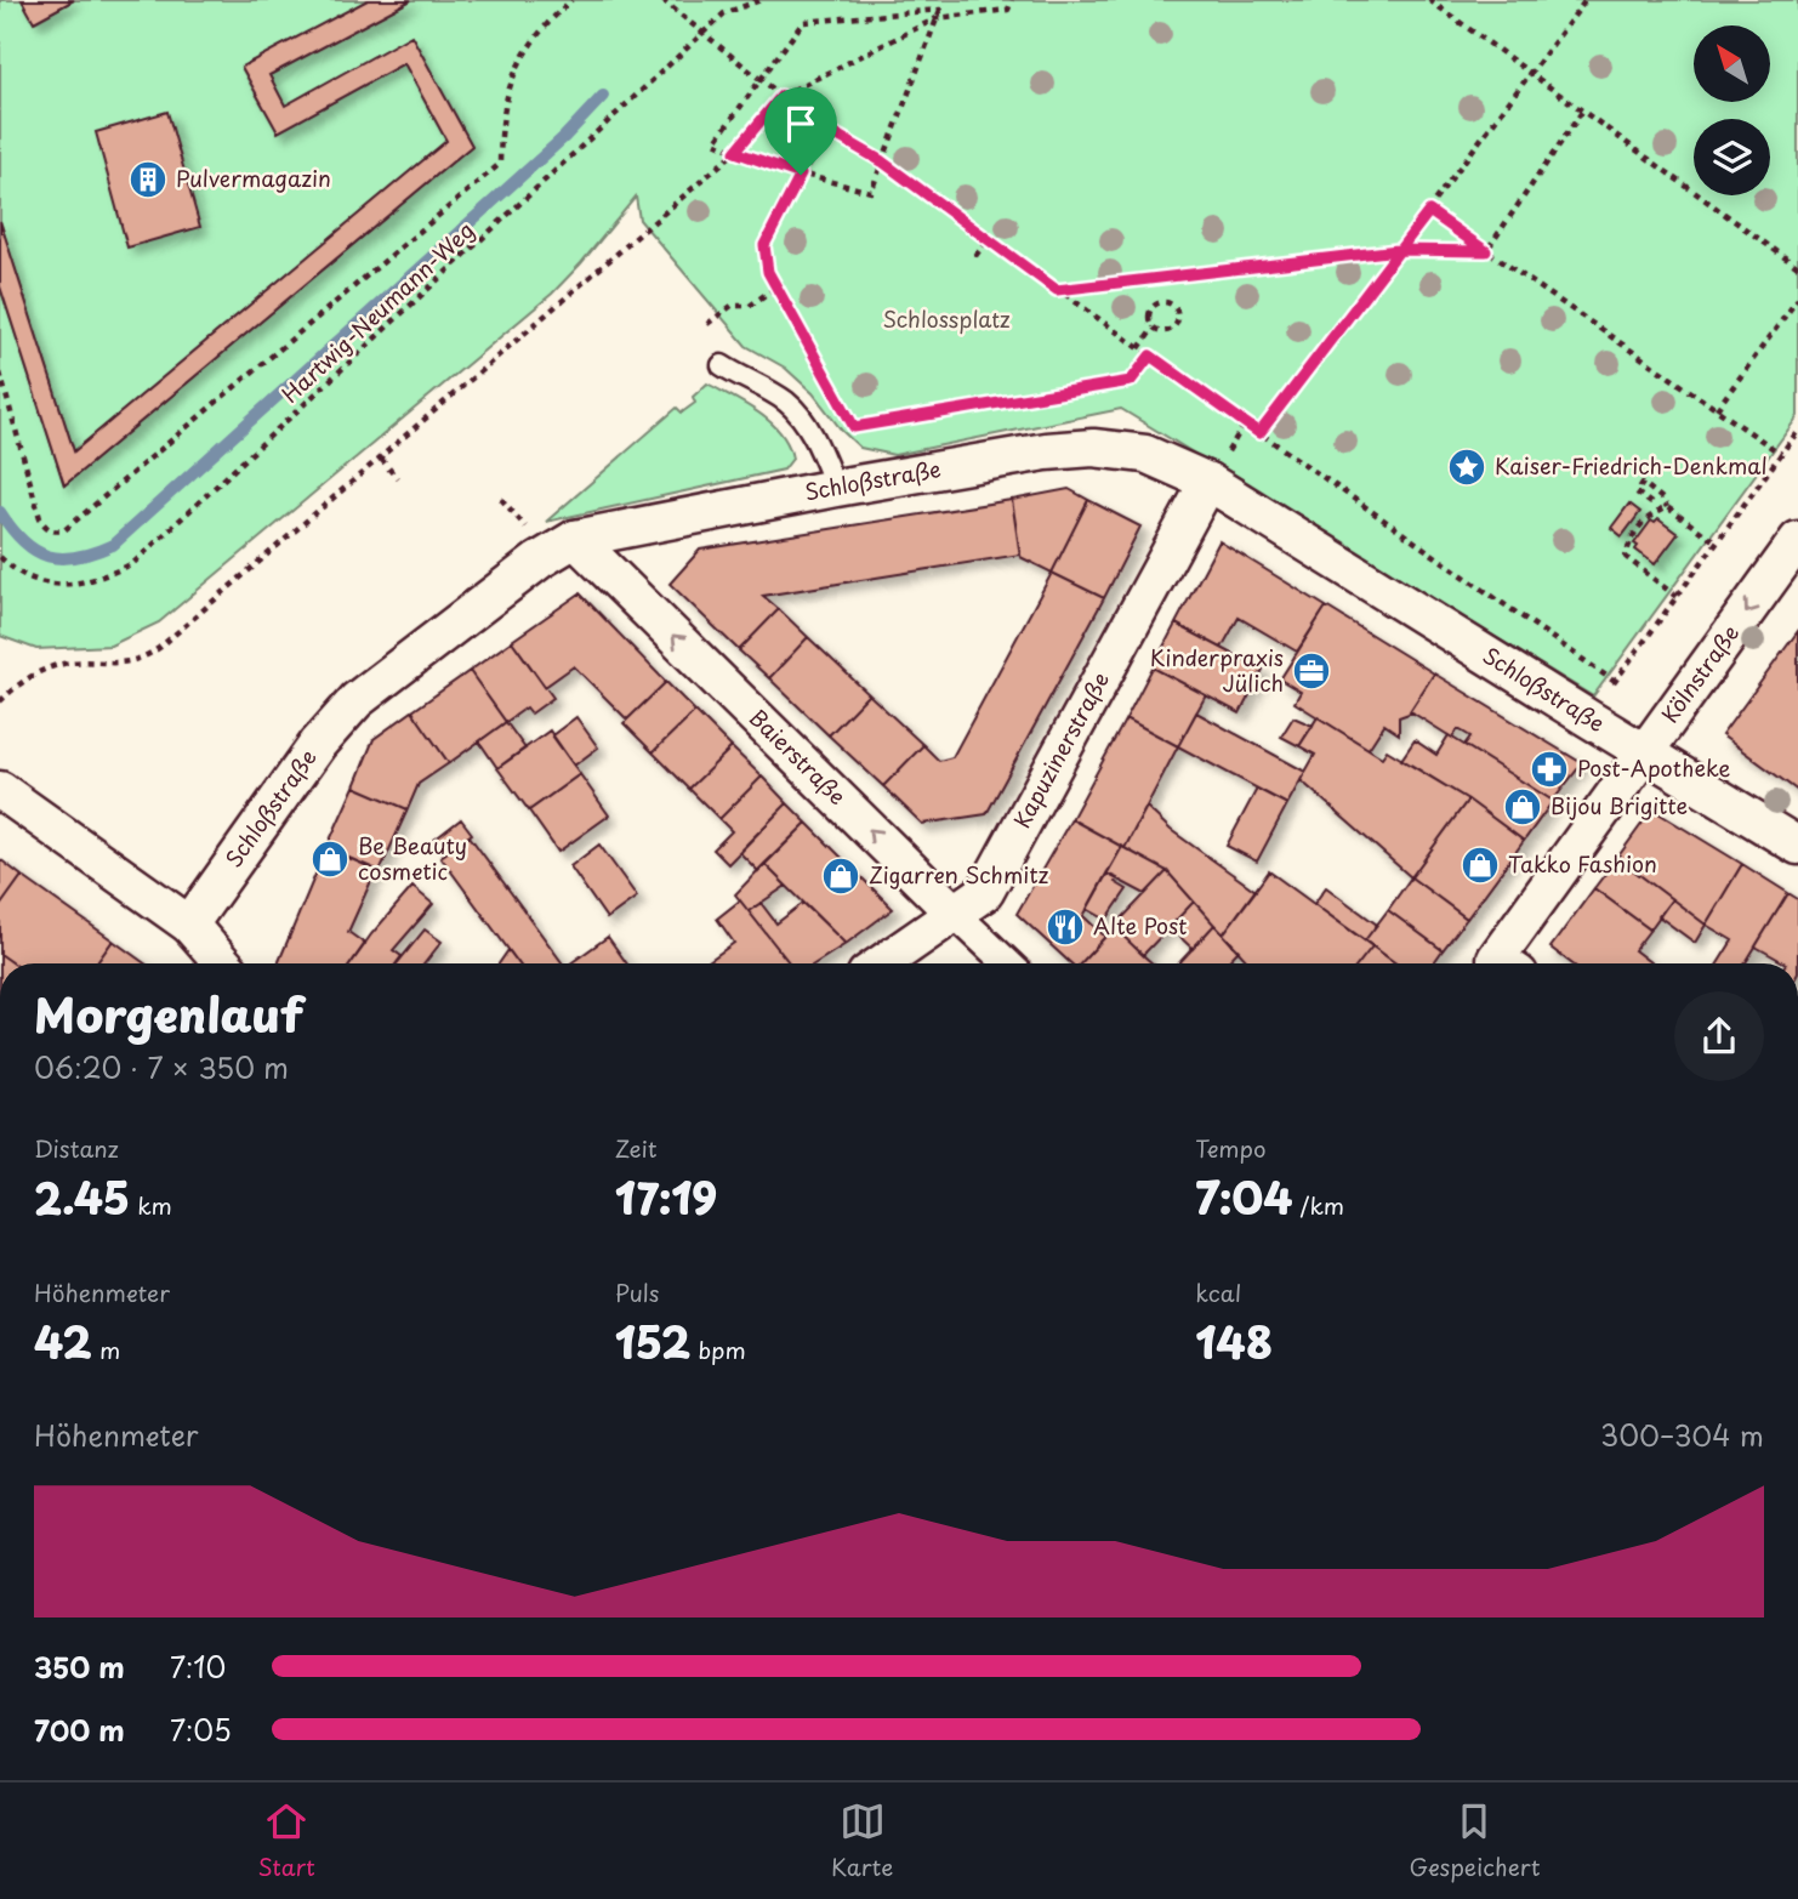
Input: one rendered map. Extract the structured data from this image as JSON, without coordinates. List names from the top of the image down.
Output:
{
  "streets": {
    "street": [
      "Schloßstraße",
      "Kölnstraße",
      "Kapuzinerstraße",
      "Baierstraße"
    ],
    "path": ["Hartwig-Neumann-Weg"]
  },
  "crossings": [
    ["Schloßstraße", "Kölnstraße"],
    ["Schloßstraße", "Kapuzinerstraße"],
    ["Schloßstraße", "Baierstraße"],
    ["Kapuzinerstraße", "Baierstraße"]
  ],
  "one_way": ["Kölnstraße", "Baierstraße"],
  "parks": ["Schlossplatz"],
  "places": {
    "building": ["Pulvermagazin"],
    "place": ["Kaiser-Friedrich-Denkmal"],
    "office": ["Kinderpraxis Jülich"],
    "pharmacy": ["Post-Apotheke"],
    "shop": [
      "Bijou Brigitte",
      "Be Beauty cosmetic",
      "Takko Fashion",
      "Zigarren Schmitz"
    ],
    "restaurant": ["Alte Post"]
  },
  "north": "top left",
  "page": {
    "heading": ["Morgenlauf", "06:20 · 7 × 350 m"],
    "stats": [
      ["Distanz", "2.45 km"],
      ["Zeit", "17:19"],
      ["Tempo", "7:04 /km"],
      ["Höhenmeter", "42 m"],
      ["Puls", "152 bpm"],
      ["kcal", "148"]
    ],
    "chart": ["Höhenmeter", "300–304 m"],
    "list": [
      {
        "name": "350 m",
        "note": "7:10"
      },
      {
        "name": "700 m",
        "note": "7:05"
      }
    ],
    "tabs": ["Start", "Karte", "Gespeichert"]
  }
}
